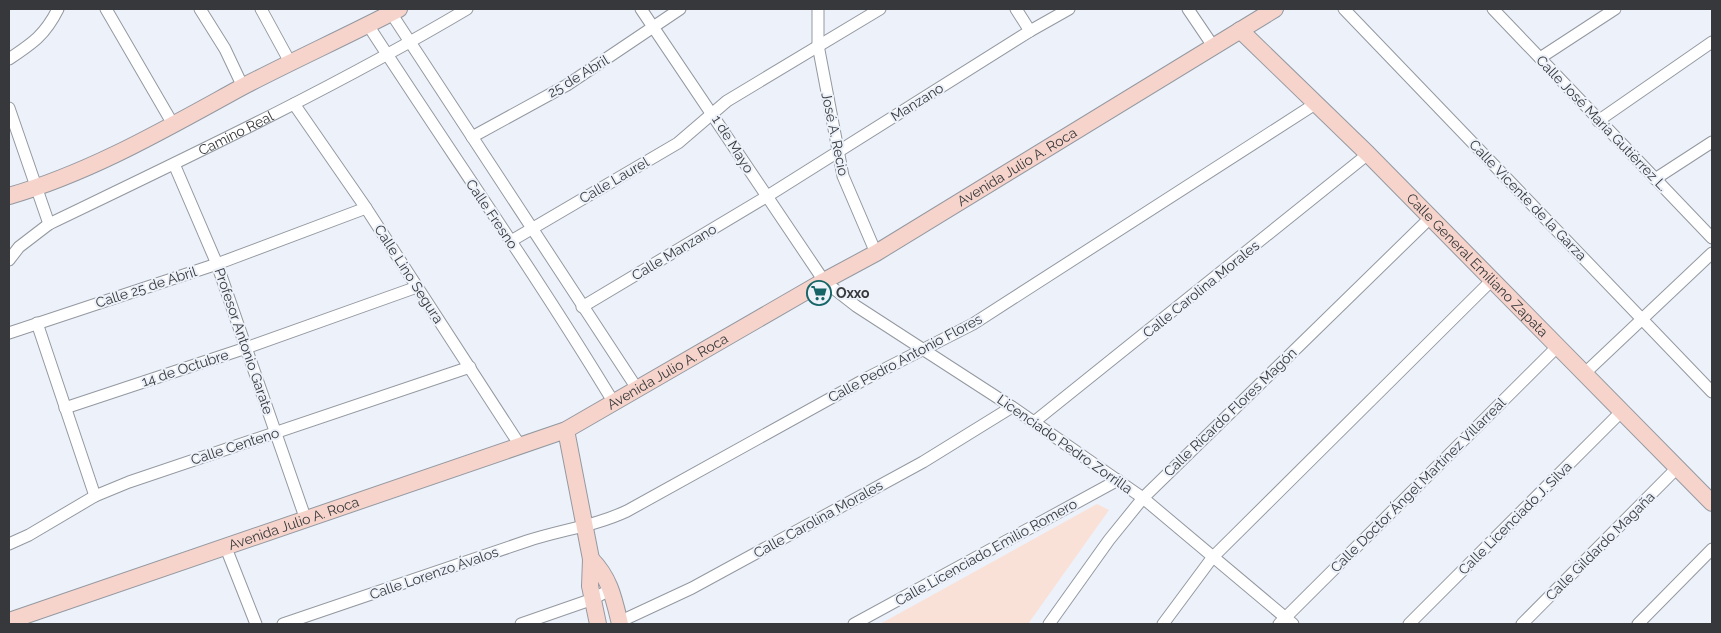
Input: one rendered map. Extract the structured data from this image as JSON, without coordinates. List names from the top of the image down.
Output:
{
  "streets": {
    "street": [
      "25 de Abril",
      "Manzano",
      "Calle José María Gutiérrez L.",
      "Camino Real",
      "José A. Recio",
      "1 de Mayo",
      "Avenida Julio A. Roca",
      "Calle Laurel",
      "Calle Vicente de la Garza",
      "Calle Fresno",
      "Calle Manzano",
      "Calle General Emiliano Zapata",
      "Calle Lino Segura",
      "Calle 25 de Abril",
      "Calle Carolina Morales",
      "Profesor Antonio Garate",
      "Calle Pedro Antonio Flores",
      "14 de Octubre",
      "Calle Ricardo Flores Magón",
      "Licenciado Pedro Zorrilla",
      "Calle Centeno",
      "Calle Doctor Ángel Martínez Villarreal",
      "Calle Licenciado J. Silva",
      "Calle Gildardo Magaña",
      "Calle Licenciado Emilio Romero",
      "Calle Lorenzo Ávalos"
    ]
  },
  "crossings": [
    ["25 de Abril", "1 de Mayo"],
    ["25 de Abril", "Calle Fresno"],
    ["Manzano", "José A. Recio"],
    ["Manzano", "1 de Mayo"],
    ["Manzano", "Calle Manzano"],
    ["Camino Real", "Calle Fresno"],
    ["Camino Real", "Calle Lino Segura"],
    ["Camino Real", "Profesor Antonio Garate"],
    ["José A. Recio", "Avenida Julio A. Roca"],
    ["José A. Recio", "Calle Laurel"],
    ["1 de Mayo", "Avenida Julio A. Roca"],
    ["1 de Mayo", "Calle Laurel"],
    ["1 de Mayo", "Calle Manzano"],
    ["1 de Mayo", "Licenciado Pedro Zorrilla"],
    ["Avenida Julio A. Roca", "Calle Fresno"],
    ["Avenida Julio A. Roca", "Calle General Emiliano Zapata"],
    ["Avenida Julio A. Roca", "Calle Lino Segura"],
    ["Avenida Julio A. Roca", "Profesor Antonio Garate"],
    ["Avenida Julio A. Roca", "Licenciado Pedro Zorrilla"],
    ["Calle Laurel", "Calle Fresno"],
    ["Calle Fresno", "Calle Manzano"],
    ["Calle General Emiliano Zapata", "Calle Carolina Morales"],
    ["Calle General Emiliano Zapata", "Calle Pedro Antonio Flores"],
    ["Calle General Emiliano Zapata", "Calle Ricardo Flores Magón"],
    ["Calle General Emiliano Zapata", "Calle Doctor Ángel Martínez Villarreal"],
    ["Calle General Emiliano Zapata", "Calle Licenciado J. Silva"],
    ["Calle General Emiliano Zapata", "Calle Gildardo Magaña"],
    ["Calle Lino Segura", "Calle 25 de Abril"],
    ["Calle Lino Segura", "14 de Octubre"],
    ["Calle Lino Segura", "Calle Centeno"],
    ["Calle 25 de Abril", "Profesor Antonio Garate"],
    ["Calle Carolina Morales", "Licenciado Pedro Zorrilla"],
    ["Profesor Antonio Garate", "14 de Octubre"],
    ["Profesor Antonio Garate", "Calle Centeno"],
    ["Calle Pedro Antonio Flores", "Licenciado Pedro Zorrilla"],
    ["Calle Pedro Antonio Flores", "Calle Lorenzo Ávalos"],
    ["Calle Ricardo Flores Magón", "Licenciado Pedro Zorrilla"],
    ["Licenciado Pedro Zorrilla", "Calle Doctor Ángel Martínez Villarreal"],
    ["Licenciado Pedro Zorrilla", "Calle Licenciado Emilio Romero"]
  ],
  "places": {
    "supermarket": ["Oxxo"]
  }
}
